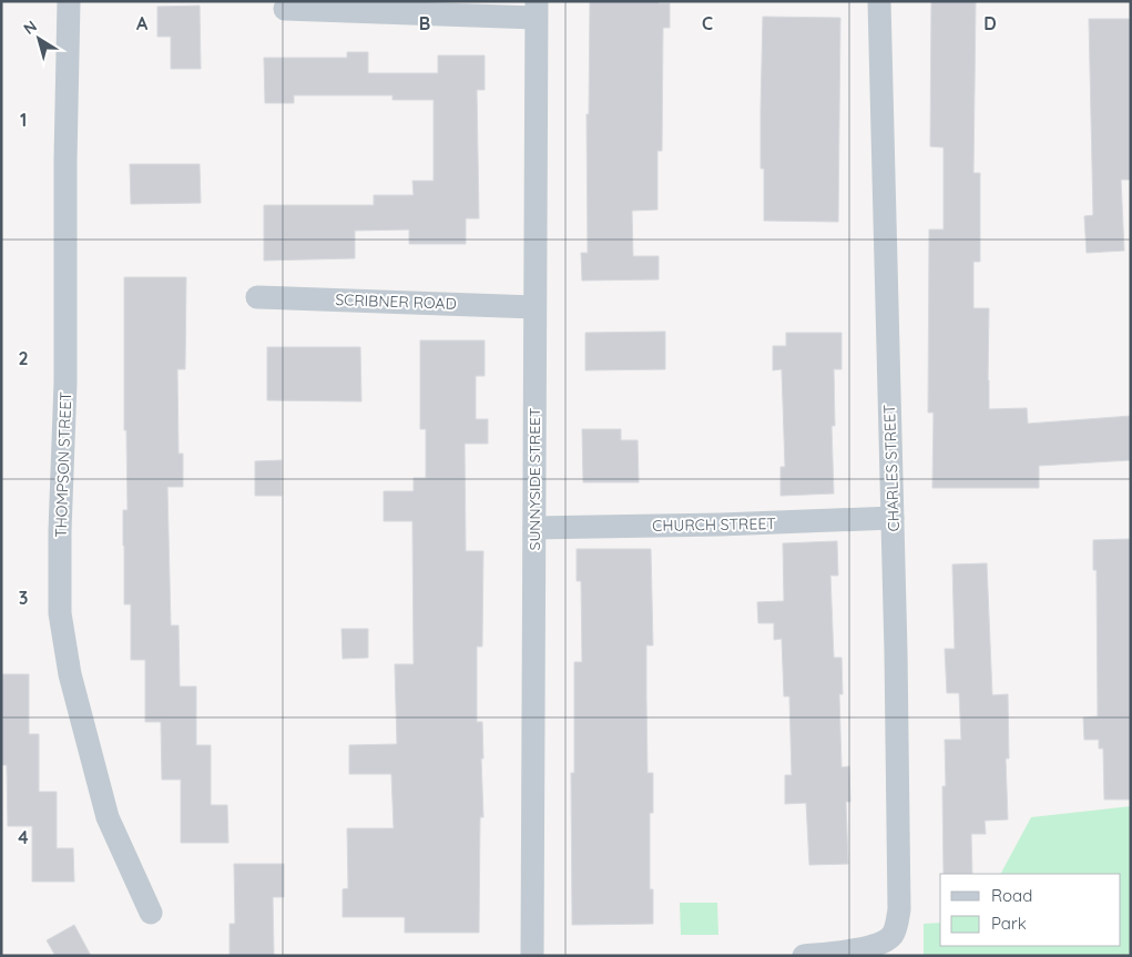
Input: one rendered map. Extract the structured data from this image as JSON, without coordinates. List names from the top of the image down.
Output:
{
  "streets": {
    "street": [
      "SCRIBNER ROAD",
      "THOMPSON STREET",
      "CHARLES STREET",
      "SUNNYSIDE STREET",
      "CHURCH STREET"
    ]
  },
  "crossings": [
    ["SCRIBNER ROAD", "SUNNYSIDE STREET"],
    ["CHARLES STREET", "CHURCH STREET"],
    ["SUNNYSIDE STREET", "CHURCH STREET"]
  ],
  "legend": ["Road", "Park"],
  "north": "top left",
  "grid": {
    "columns": [
      "A",
      "B",
      "C",
      "D"
    ],
    "rows": [
      "1",
      "2",
      "3",
      "4"
    ]
  }
}
